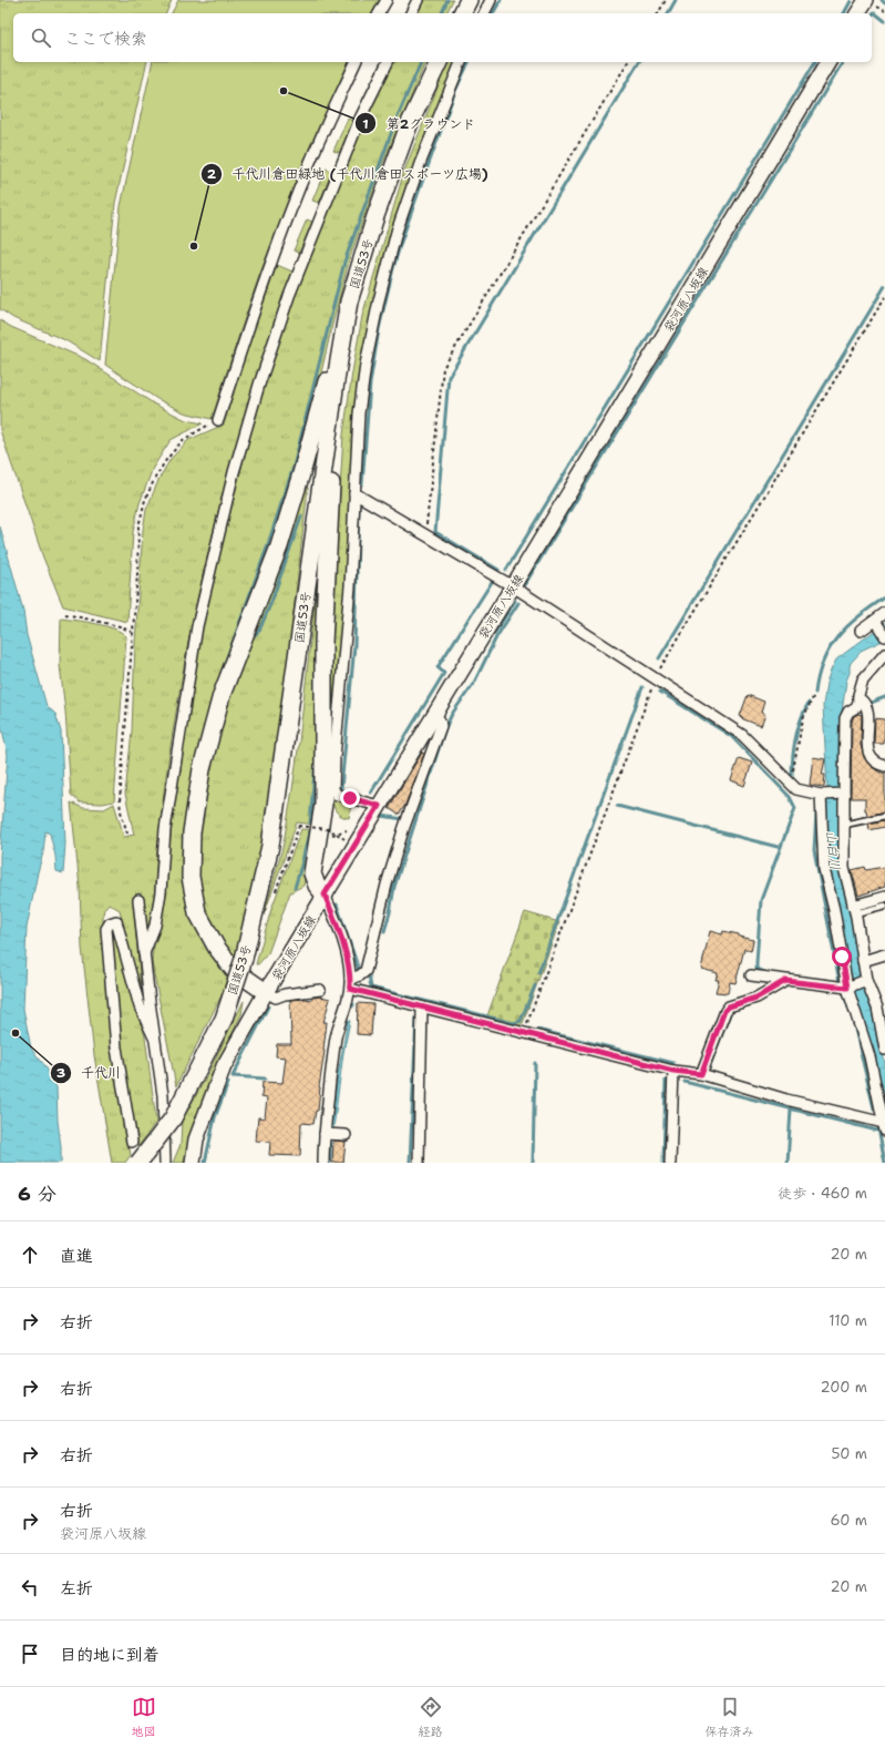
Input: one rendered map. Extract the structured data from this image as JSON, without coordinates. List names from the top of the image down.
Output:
{
  "streets": {
    "highway": ["国道53号"],
    "main road": ["袋河原八坂線"]
  },
  "water": ["山白川"],
  "places": ["第2グラウンド", "千代川倉田緑地 (千代川倉田スポーツ広場)", "千代川"],
  "page": {
    "search": "ここで検索",
    "heading": ["6 分", "徒歩 · 460 m"],
    "list": [
      ["直進", "20 m"],
      ["右折", "110 m"],
      ["右折", "200 m"],
      ["右折", "50 m"],
      ["右折", "袋河原八坂線", "60 m"],
      ["左折", "20 m"],
      "目的地に到着"
    ],
    "nav": ["地図", "経路", "保存済み"]
  }
}
